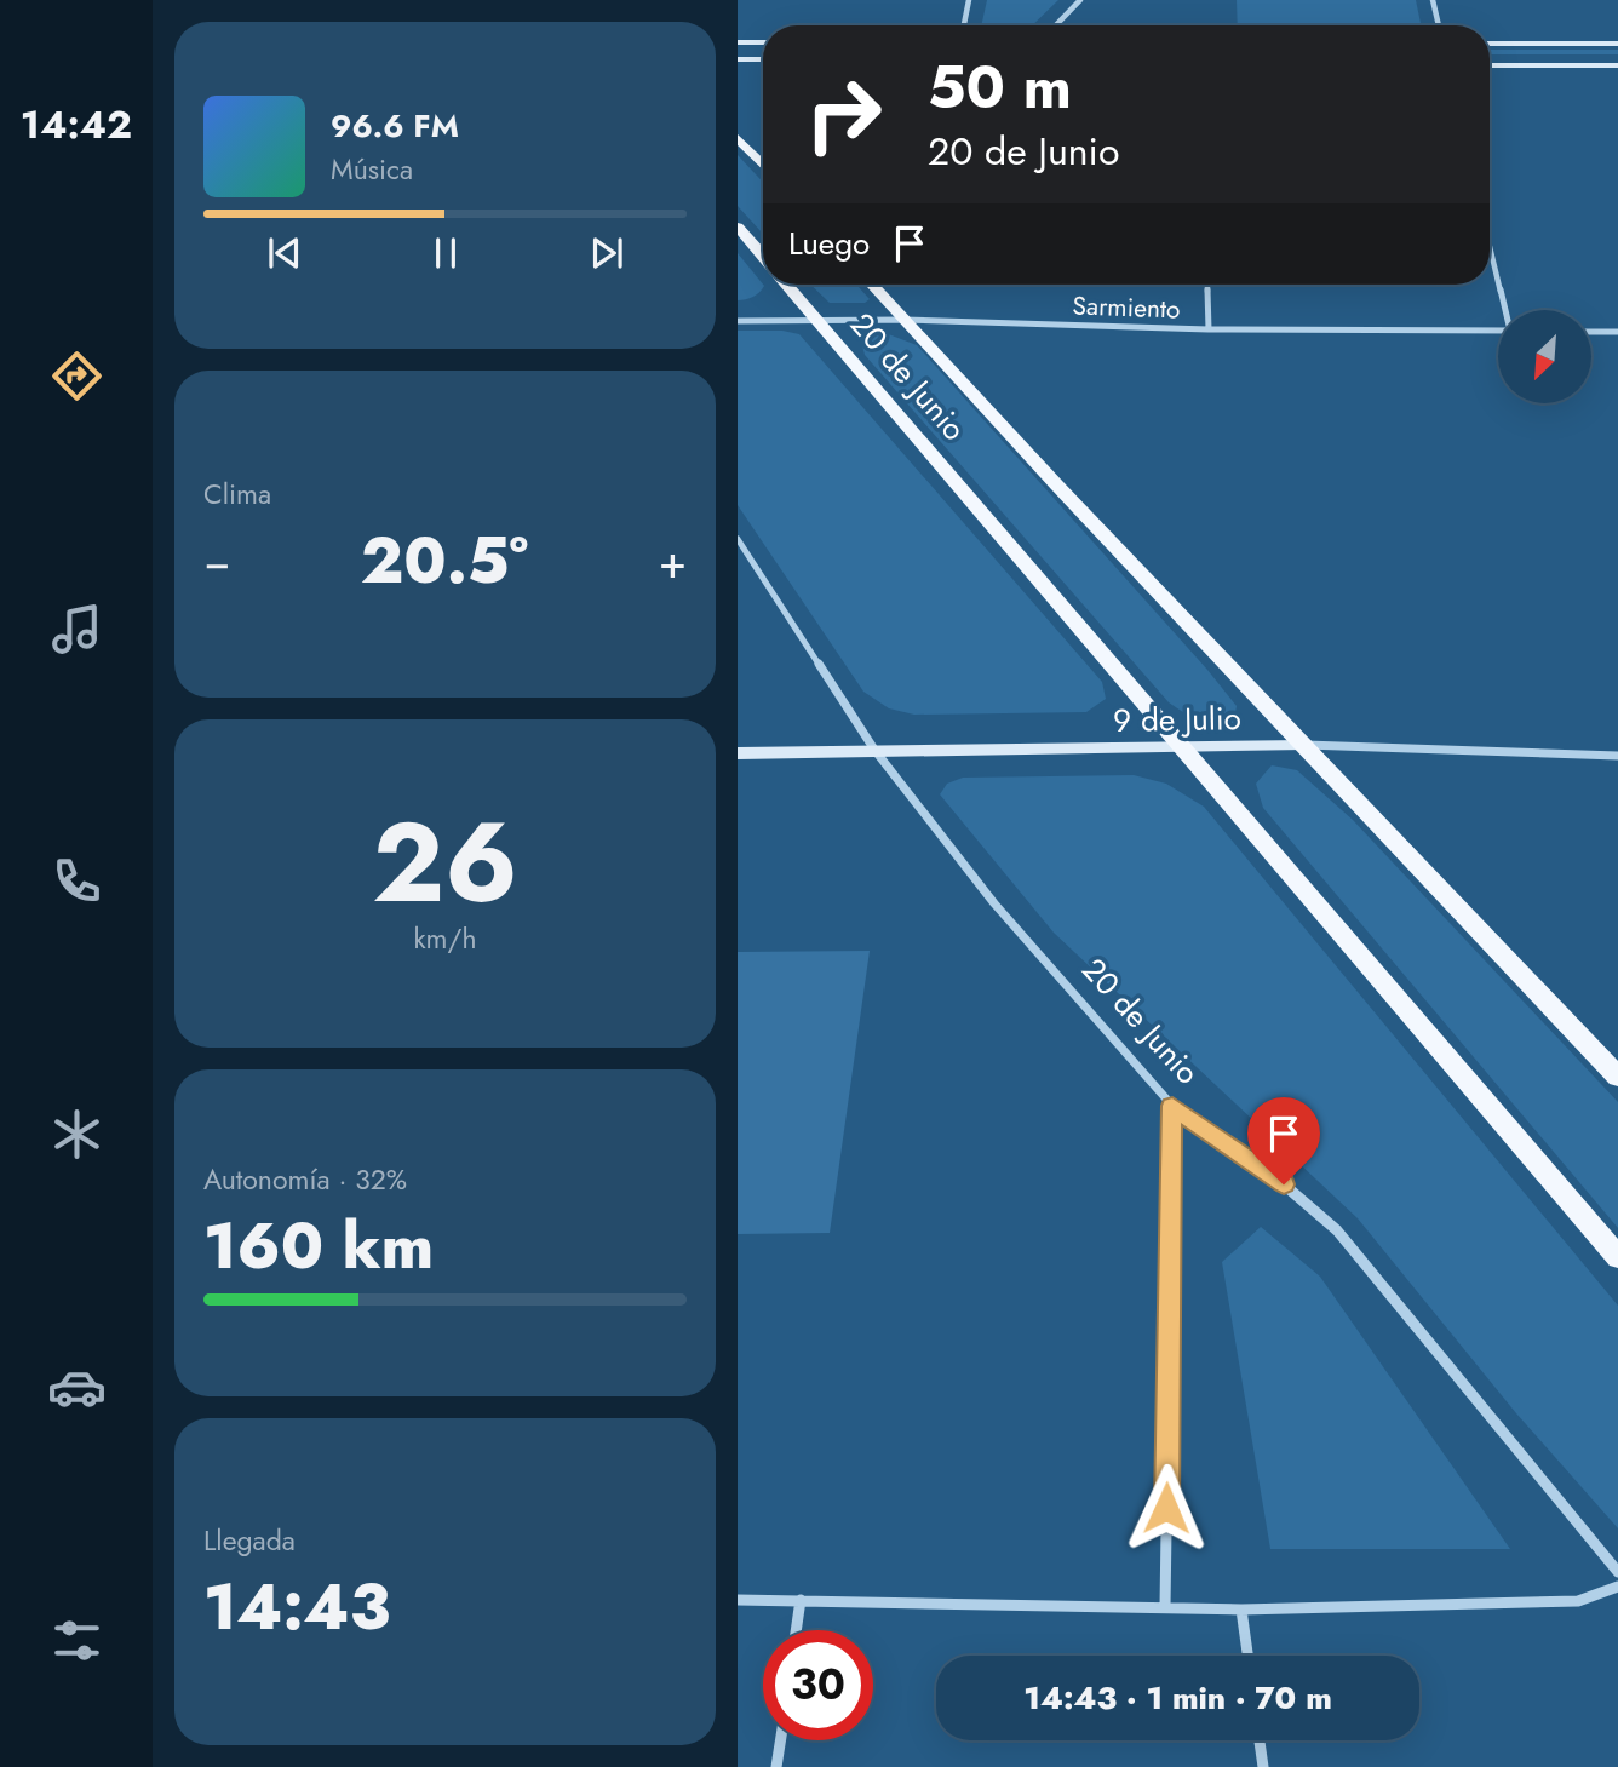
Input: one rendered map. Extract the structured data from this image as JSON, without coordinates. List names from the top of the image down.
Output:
{
  "streets": {
    "main road": ["20 de Junio", "9 de Julio"],
    "street": ["Sarmiento"]
  },
  "crossings": [
    ["Sarmiento", "20 de Junio"],
    ["20 de Junio", "9 de Julio"]
  ],
  "north": "bottom left",
  "page": {
    "tabs": "14:42",
    "turn": ["50 m", "20 de Junio"],
    "song": ["96.6 FM", "Música"],
    "then": "Luego",
    "tile": [
      "Clima",
      ["26", "km/h"],
      ["Autonomía · 32%", "160 km"],
      ["Llegada", "14:43"]
    ],
    "heat": ["−", "20.5°", "+"],
    "limit": "30",
    "trip": "14:43 · 1 min · 70 m"
  }
}
